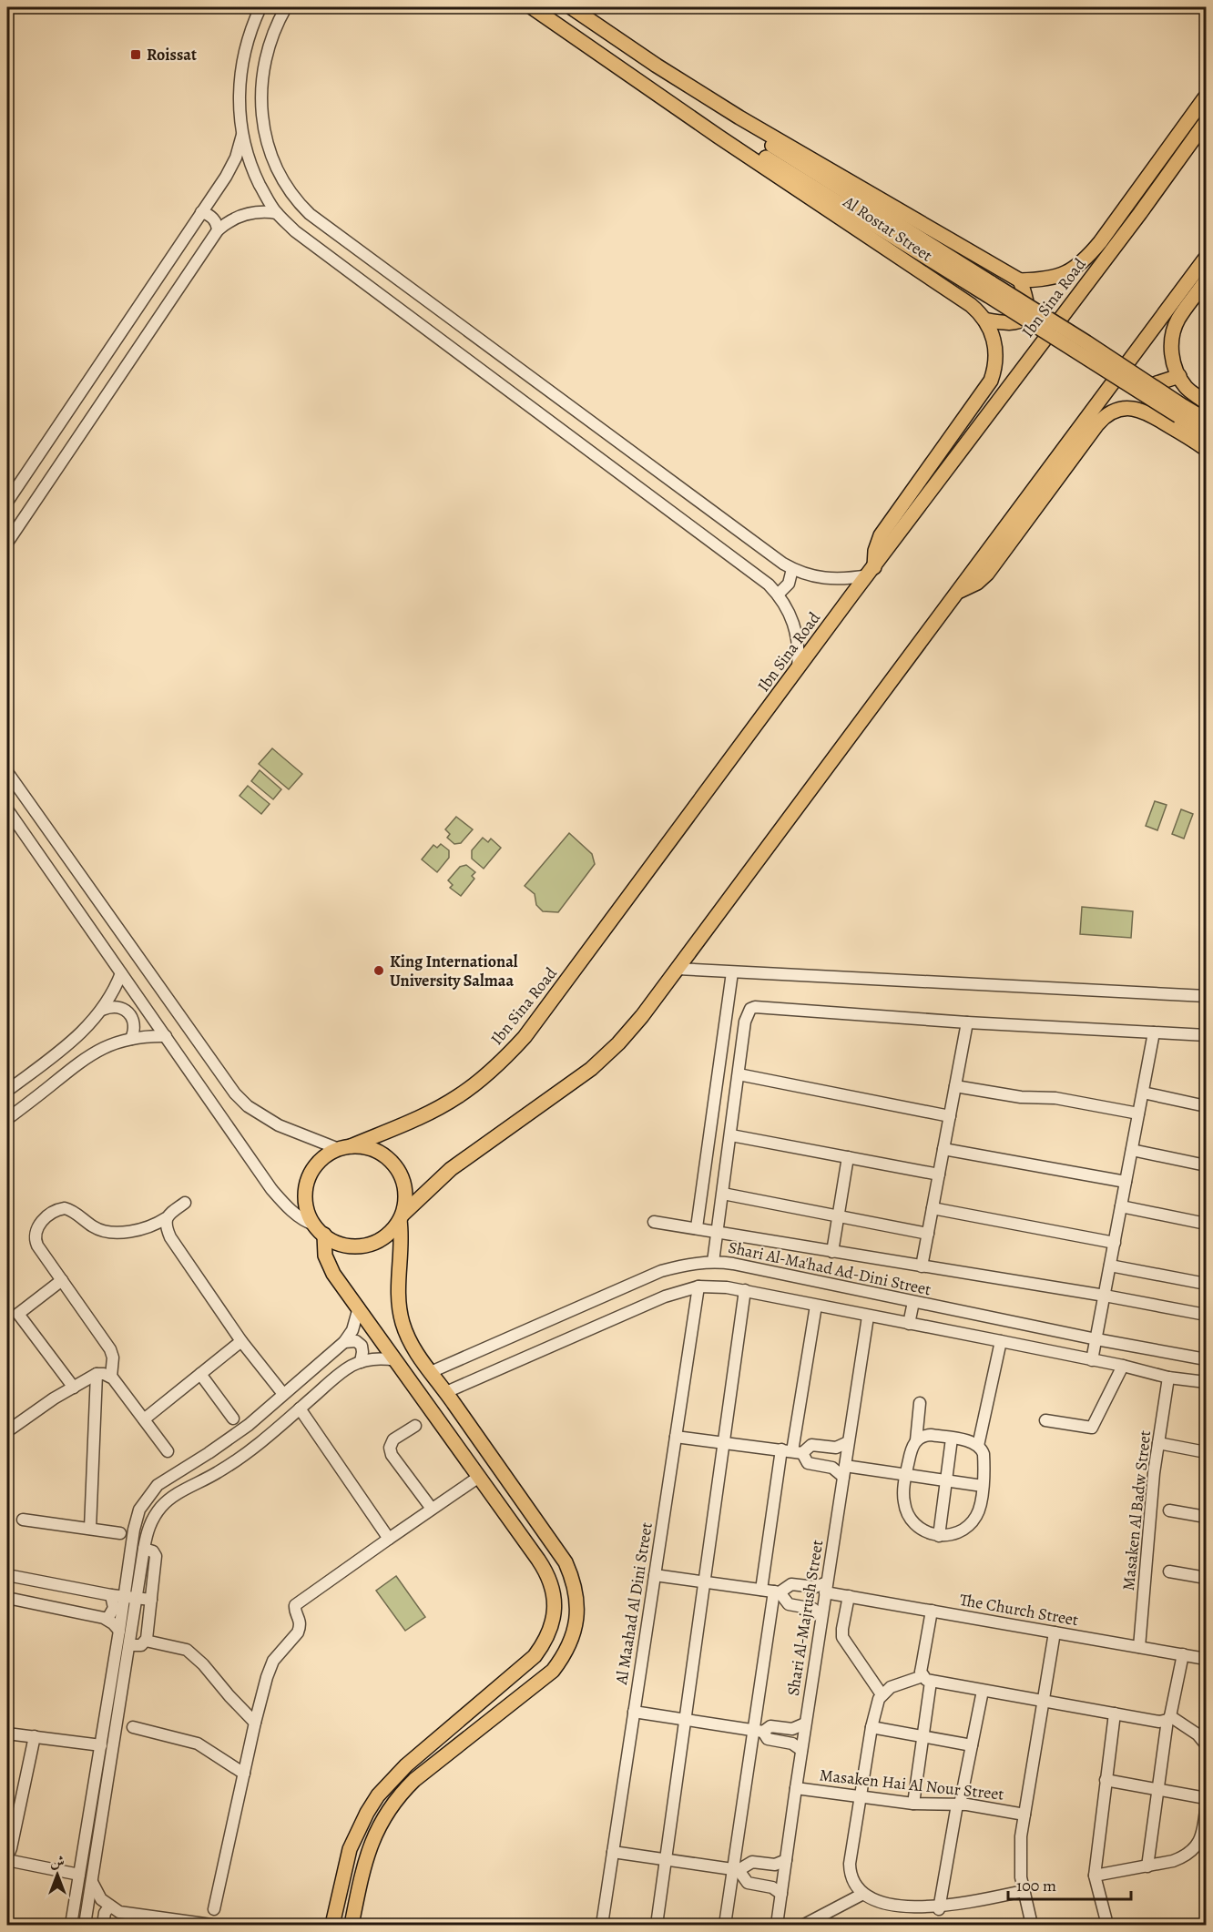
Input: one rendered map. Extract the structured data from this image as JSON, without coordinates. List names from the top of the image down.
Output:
{
  "streets": {
    "main road": ["Al Rostat Street", "Ibn Sina Road"],
    "street": [
      "Shari Al-Ma'had Ad-Dini Street",
      "Masaken Al Badw Street",
      "Al Maahad Al Dini Street",
      "The Church Street",
      "Shari Al-Majrush Street",
      "Masaken Hai Al Nour Street"
    ]
  },
  "crossings": [
    ["Al Rostat Street", "Ibn Sina Road"],
    ["Masaken Al Badw Street", "The Church Street"],
    ["Al Maahad Al Dini Street", "The Church Street"],
    ["The Church Street", "Shari Al-Majrush Street"],
    ["Shari Al-Majrush Street", "Masaken Hai Al Nour Street"]
  ],
  "places": {
    "transit": ["Roissat"],
    "other": ["King International University Salmaa"]
  },
  "scale_bar": "100 m",
  "north": "top"
}
